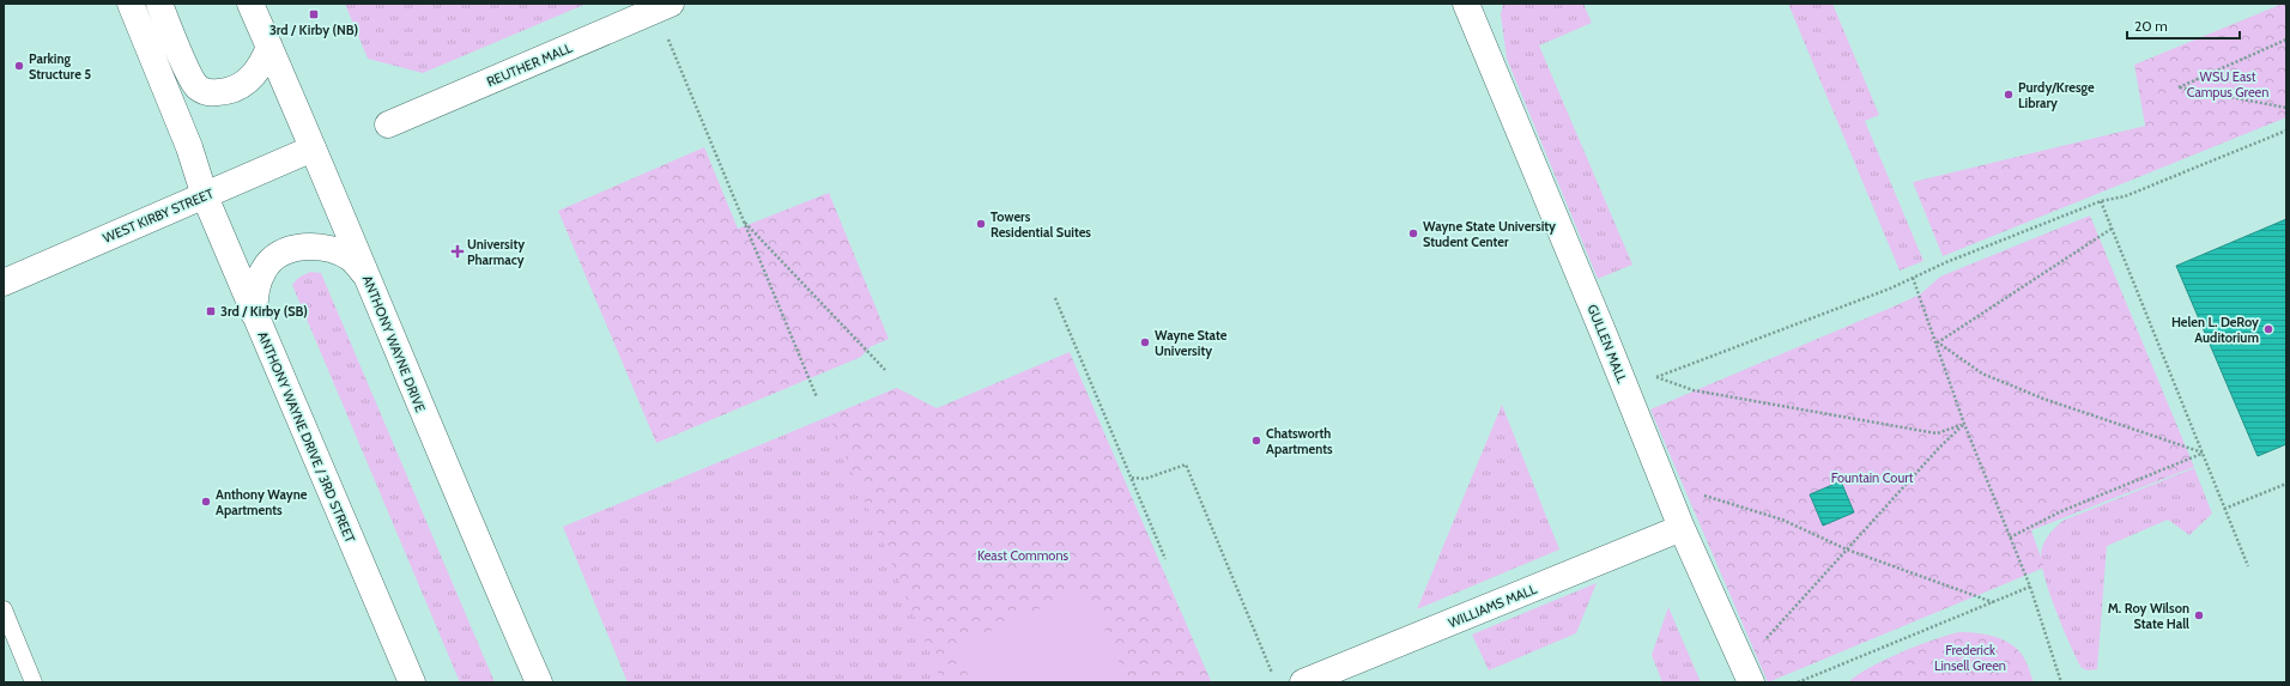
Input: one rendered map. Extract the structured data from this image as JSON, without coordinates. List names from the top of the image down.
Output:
{
  "streets": {
    "street": [
      "REUTHER MALL",
      "WEST KIRBY STREET",
      "ANTHONY WAYNE DRIVE",
      "GULLEN MALL",
      "ANTHONY WAYNE DRIVE / 3RD STREET",
      "WILLIAMS MALL"
    ]
  },
  "crossings": [
    ["WEST KIRBY STREET", "ANTHONY WAYNE DRIVE"],
    ["WEST KIRBY STREET", "ANTHONY WAYNE DRIVE / 3RD STREET"],
    ["GULLEN MALL", "WILLIAMS MALL"]
  ],
  "parks": [
    "WSU East Campus Green",
    "Fountain Court",
    "Keast Commons",
    "Frederick Linsell Green"
  ],
  "places": {
    "transit": ["3rd / Kirby (NB)", "3rd / Kirby (SB)"],
    "other": [
      "Parking Structure 5",
      "Purdy/Kresge Library",
      "Towers Residential Suites",
      "Wayne State University Student Center",
      "Helen L. DeRoy Auditorium",
      "Wayne State University",
      "Chatsworth Apartments",
      "Anthony Wayne Apartments",
      "M. Roy Wilson State Hall"
    ],
    "health": ["University Pharmacy"]
  },
  "scale_bar": "20 m"
}
